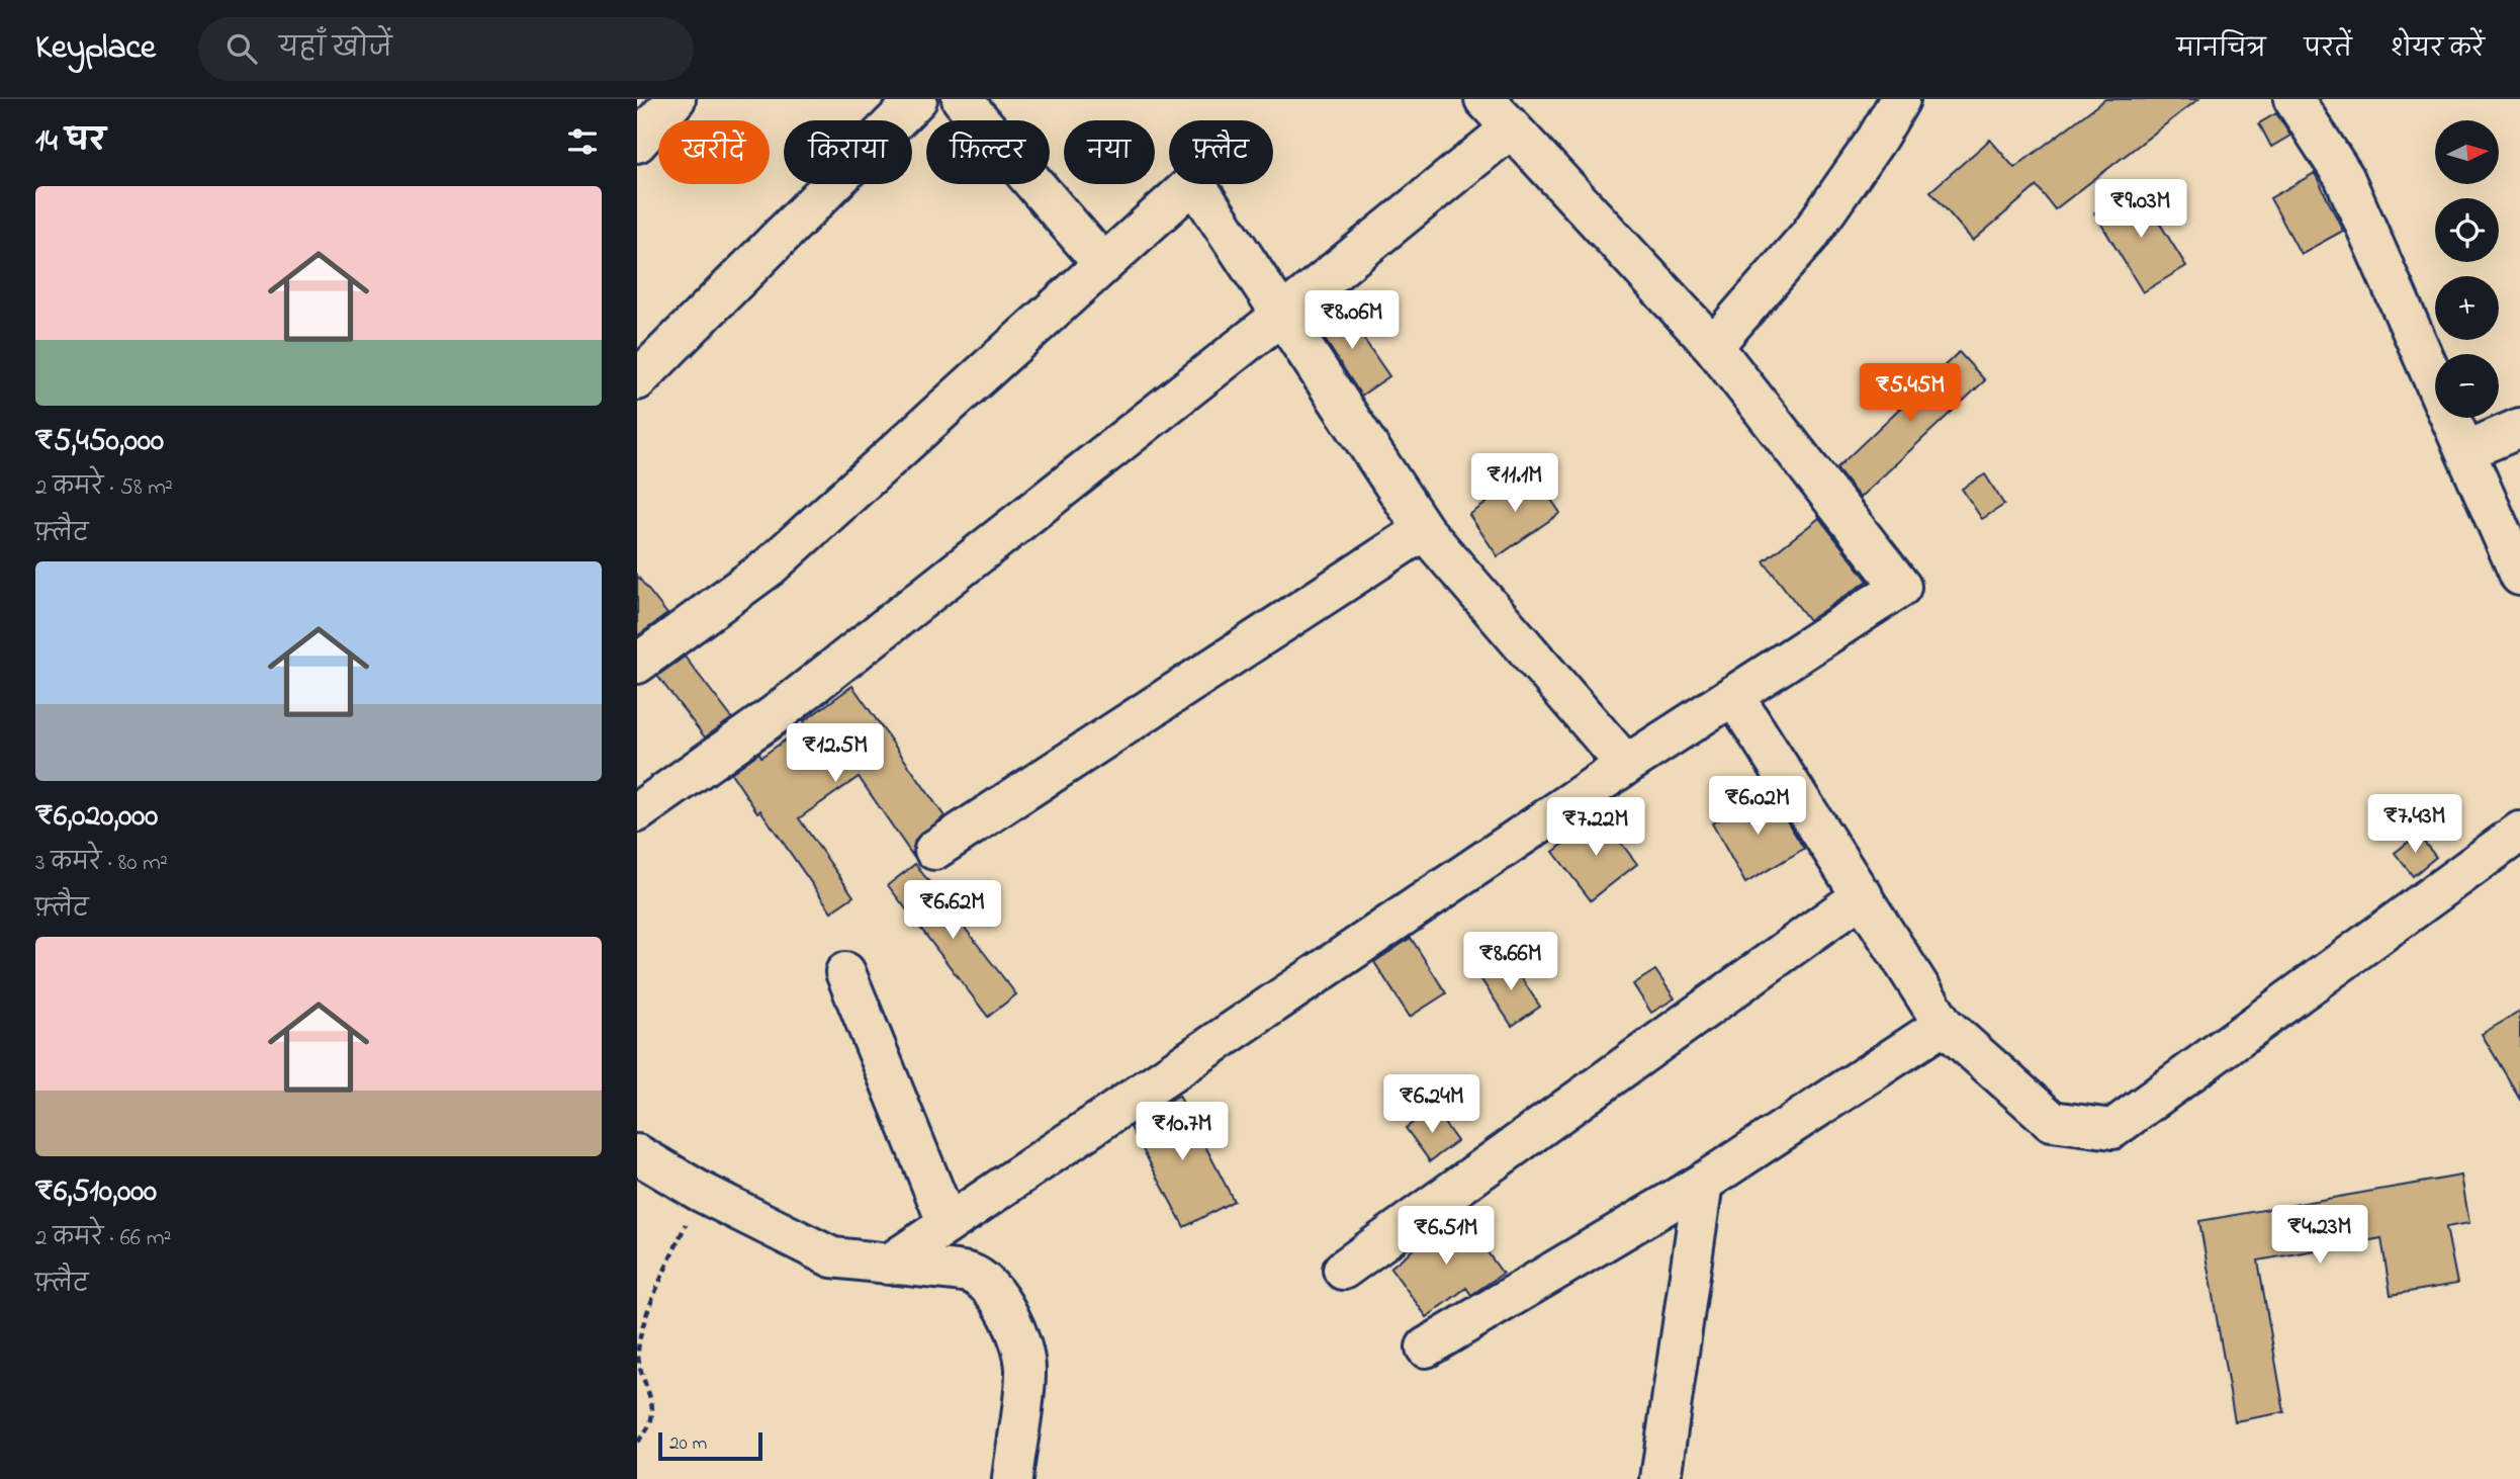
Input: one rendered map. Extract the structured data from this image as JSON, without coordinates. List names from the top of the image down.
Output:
{
  "scale_bar": "20 m",
  "north": "right",
  "page": {
    "header": "Keyplace",
    "search": "यहाँ खोजें",
    "nav": ["मानचित्र", "परतें", "शेयर करें"],
    "heading": "14 घर",
    "map_buttons": ["+", "−"],
    "chip": [
      "खरीदें",
      "किराया",
      "फ़िल्टर",
      "नया",
      "फ़्लैट"
    ],
    "price": [
      "₹9.03M",
      "₹8.06M",
      "₹5.45M",
      "₹11.1M",
      "₹12.5M",
      "₹6.02M",
      "₹7.43M",
      "₹7.22M",
      "₹6.62M",
      "₹8.66M",
      "₹6.24M",
      "₹10.7M",
      "₹4.23M",
      "₹6.51M"
    ],
    "list": [
      {
        "name": "₹5,450,000",
        "note": "2 कमरे · 58 m² · फ़्लैट"
      },
      {
        "name": "₹6,020,000",
        "note": "3 कमरे · 80 m² · फ़्लैट"
      },
      {
        "name": "₹6,510,000",
        "note": "2 कमरे · 66 m² · फ़्लैट"
      }
    ],
    "scale": "20 m"
  }
}
